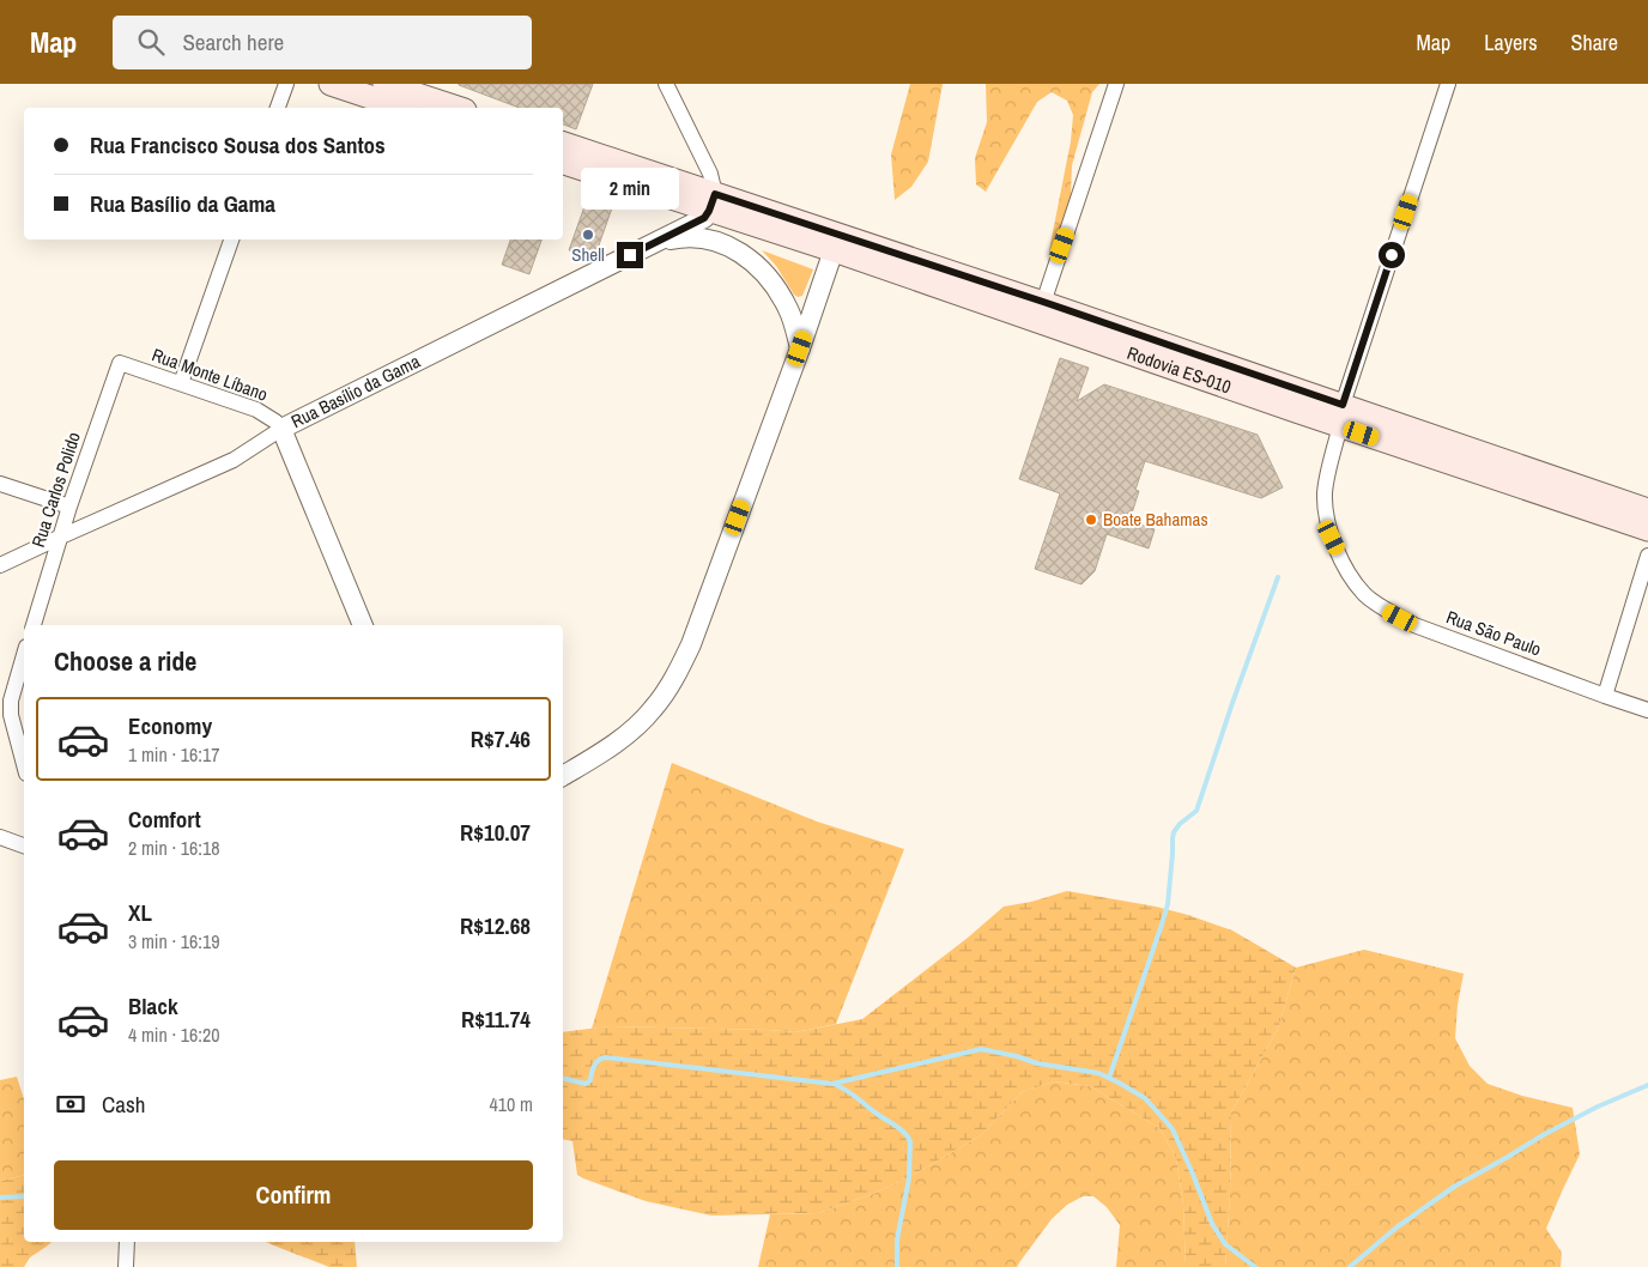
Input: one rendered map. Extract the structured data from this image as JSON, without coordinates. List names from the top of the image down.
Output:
{
  "streets": {
    "main road": ["Rodovia ES-010"],
    "street": [
      "Rua Monte Líbano",
      "Rua Basílio da Gama",
      "Rua Carlos Polido",
      "Rua São Paulo"
    ]
  },
  "crossings": [
    ["Rodovia ES-010", "Rua Basílio da Gama"],
    ["Rodovia ES-010", "Rua São Paulo"],
    ["Rua Monte Líbano", "Rua Basílio da Gama"],
    ["Rua Monte Líbano", "Rua Carlos Polido"],
    ["Rua Basílio da Gama", "Rua Carlos Polido"]
  ],
  "places": ["Shell", "Boate Bahamas"],
  "page": {
    "header": "Map",
    "search": "Search here",
    "nav": ["Map", "Layers", "Share"],
    "banner": ["Rua Francisco Sousa dos Santos", "Rua Basílio da Gama"],
    "bubble": "2 min",
    "heading": "Choose a ride",
    "list": [
      {
        "name": "Economy",
        "note": "1 min · 16:17",
        "value": "R$7.46"
      },
      {
        "name": "Comfort",
        "note": "2 min · 16:18",
        "value": "R$10.07"
      },
      {
        "name": "XL",
        "note": "3 min · 16:19",
        "value": "R$12.68"
      },
      {
        "name": "Black",
        "note": "4 min · 16:20",
        "value": "R$11.74"
      }
    ],
    "pay": ["Cash", "410 m"],
    "buttons": "Confirm"
  }
}
